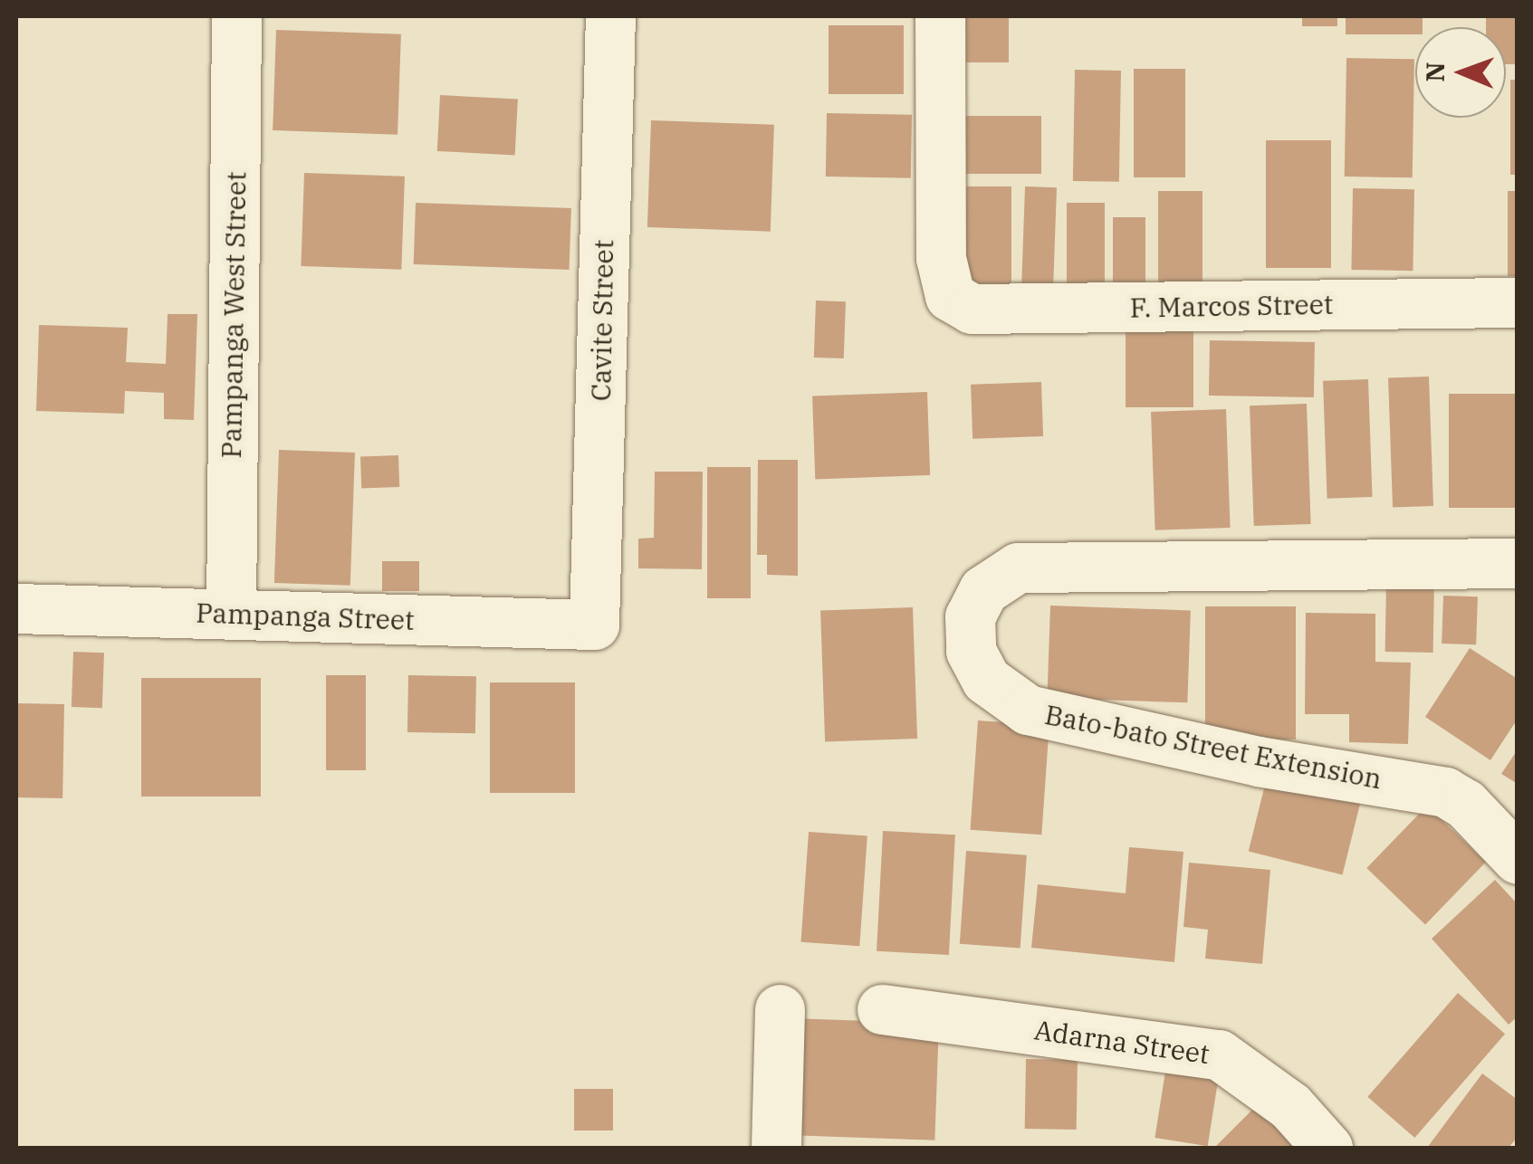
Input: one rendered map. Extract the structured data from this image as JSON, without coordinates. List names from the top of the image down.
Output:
{
  "streets": {
    "street": [
      "F. Marcos Street",
      "Pampanga West Street",
      "Cavite Street",
      "Pampanga Street",
      "Bato-bato Street Extension",
      "Adarna Street"
    ]
  },
  "crossings": [
    ["Pampanga West Street", "Pampanga Street"],
    ["Cavite Street", "Pampanga Street"]
  ],
  "north": "left"
}
